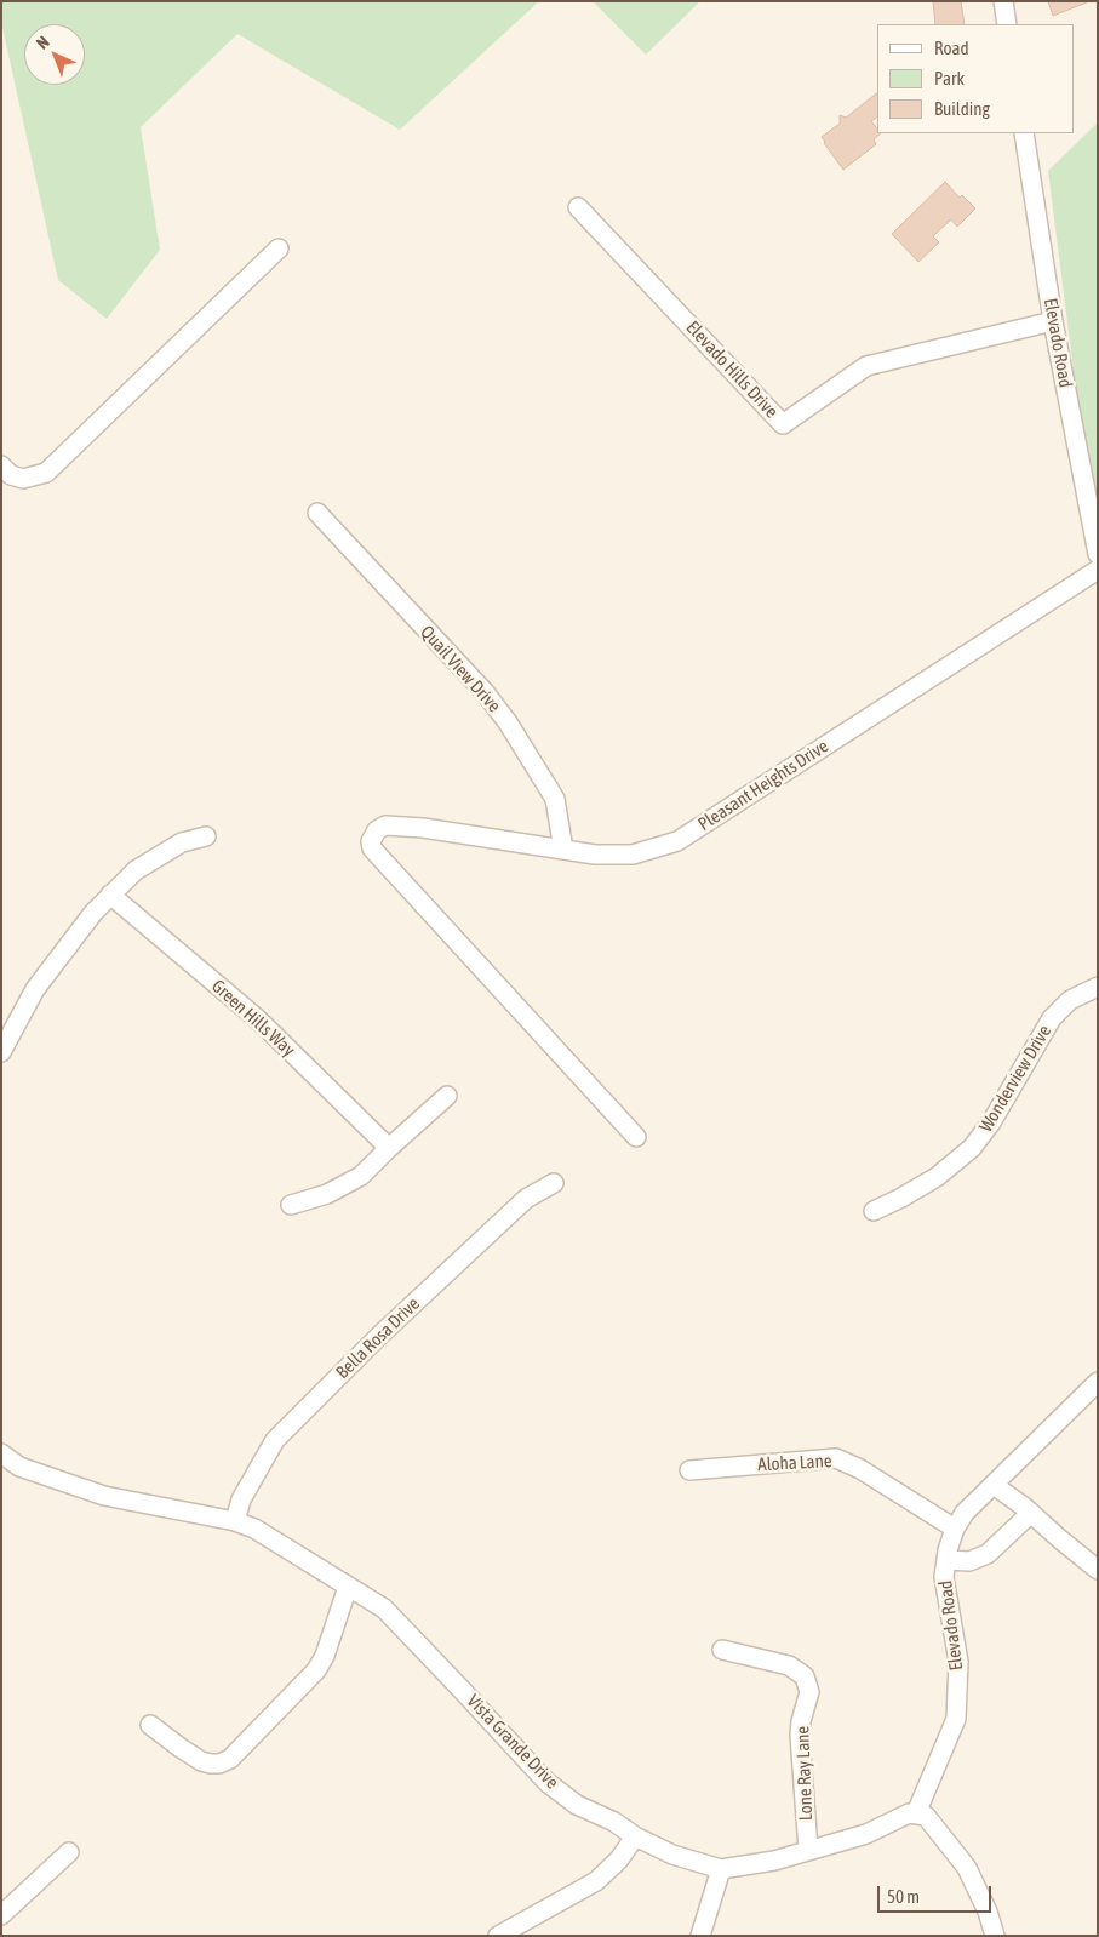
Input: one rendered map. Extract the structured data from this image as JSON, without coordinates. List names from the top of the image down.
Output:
{
  "streets": {
    "street": [
      "Elevado Road",
      "Elevado Hills Drive",
      "Quail View Drive",
      "Pleasant Heights Drive",
      "Green Hills Way",
      "Wonderview Drive",
      "Bella Rosa Drive",
      "Aloha Lane",
      "Vista Grande Drive",
      "Lone Ray Lane"
    ]
  },
  "crossings": [
    ["Elevado Road", "Elevado Hills Drive"],
    ["Elevado Road", "Aloha Lane"],
    ["Elevado Road", "Vista Grande Drive"],
    ["Quail View Drive", "Pleasant Heights Drive"],
    ["Bella Rosa Drive", "Vista Grande Drive"],
    ["Vista Grande Drive", "Lone Ray Lane"]
  ],
  "legend": ["Road", "Park", "Building"],
  "scale_bar": "50 m",
  "north": "top left"
}
